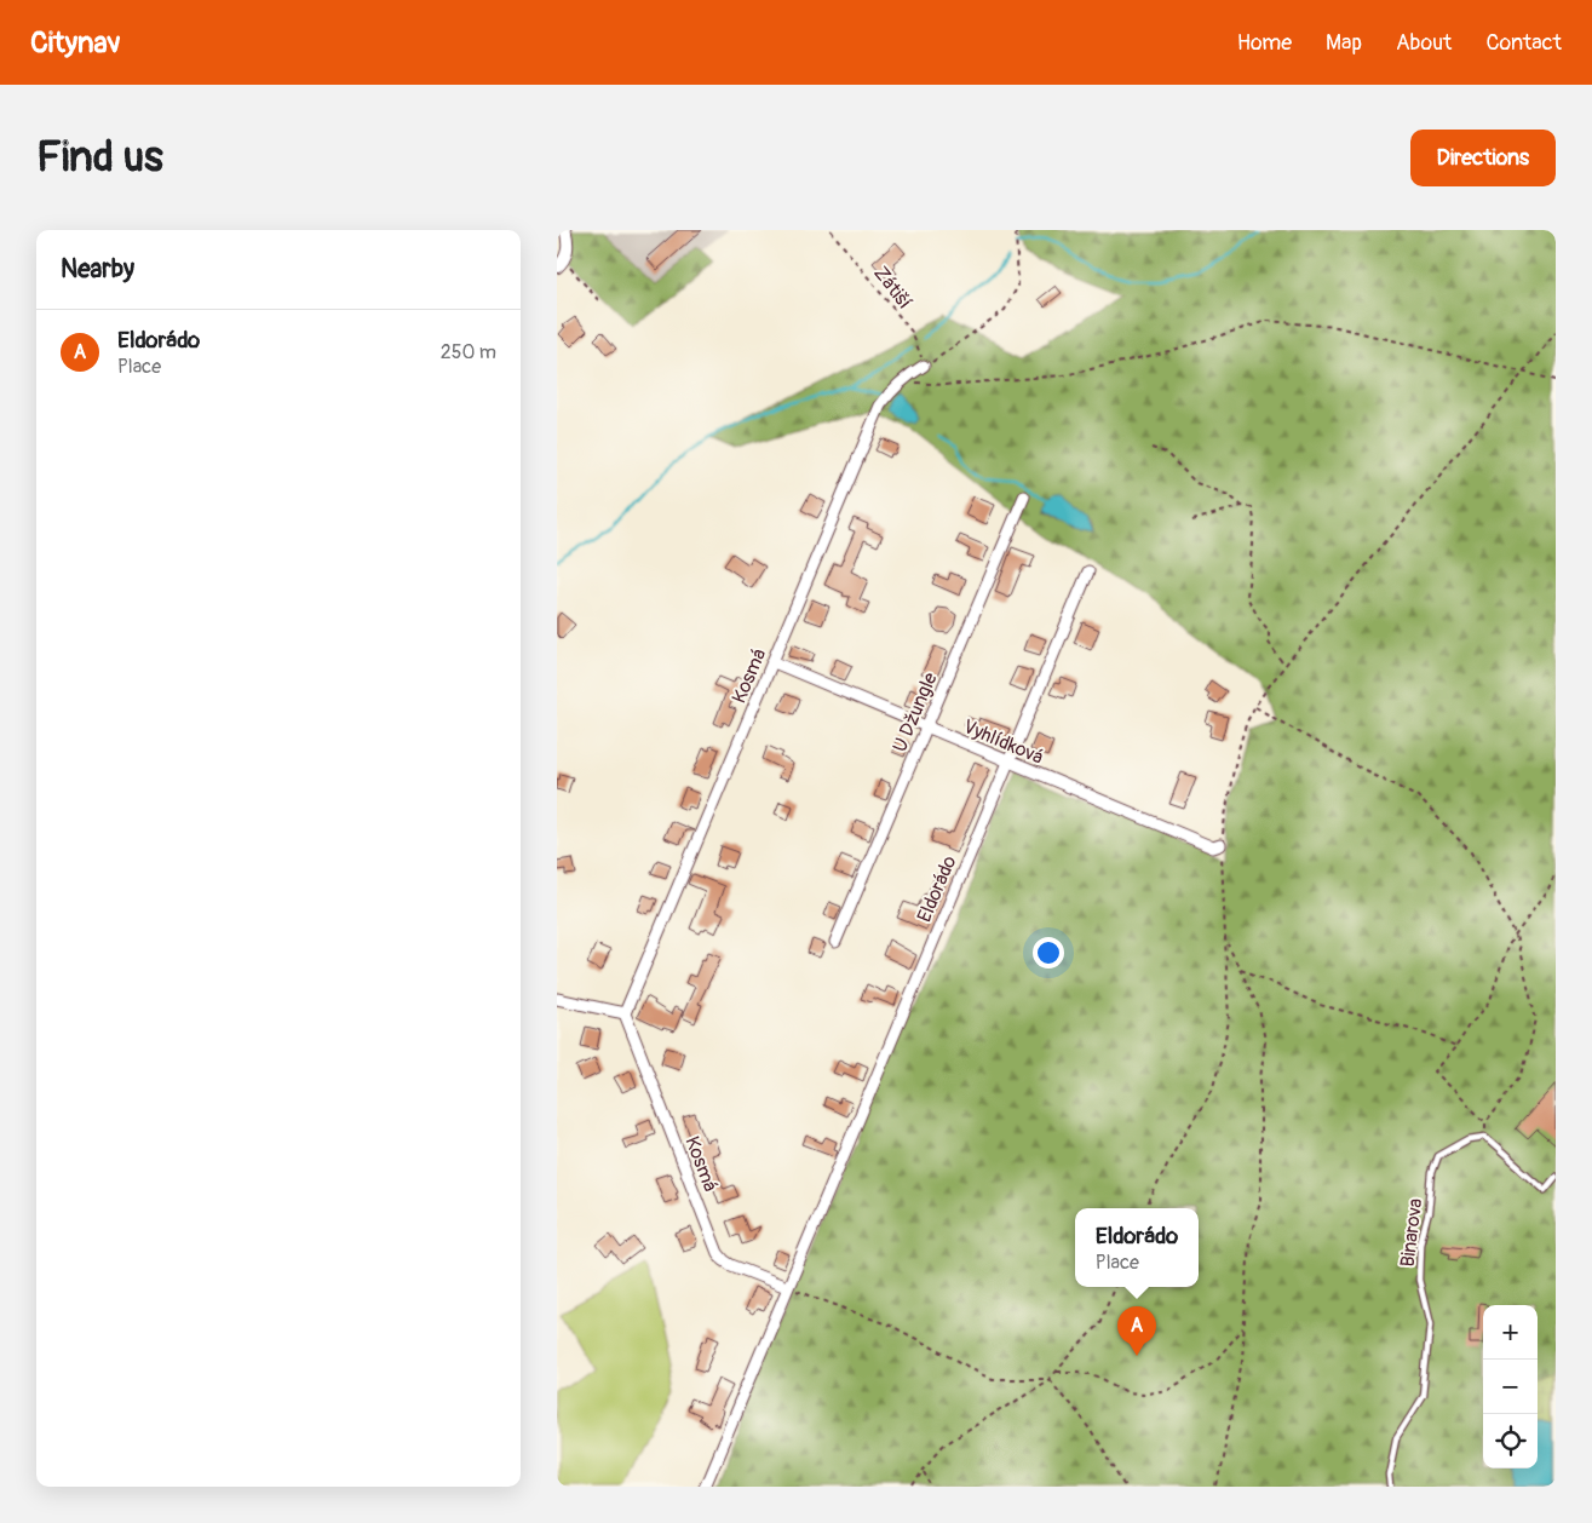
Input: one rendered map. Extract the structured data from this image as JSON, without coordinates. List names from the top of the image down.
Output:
{
  "streets": {
    "street": [
      "Kosmá",
      "U Džungle",
      "Vyhlídková",
      "Eldorádo"
    ],
    "lane": ["Binarova"],
    "path": ["Zátiší"]
  },
  "crossings": [
    ["Zátiší", "Kosmá"],
    ["Kosmá", "Vyhlídková"],
    ["Kosmá", "Eldorádo"],
    ["U Džungle", "Vyhlídková"],
    ["Vyhlídková", "Eldorádo"]
  ],
  "page": {
    "header": "Citynav",
    "nav": [
      "Home",
      "Map",
      "About",
      "Contact"
    ],
    "buttons": "Directions",
    "title": "Find us",
    "heading": "Nearby",
    "list": [
      {
        "mark": "A",
        "name": "Eldorádo",
        "note": "Place",
        "value": "250 m"
      }
    ],
    "popup": ["Eldorádo", "Place"],
    "map_buttons": ["+", "−"],
    "pins": "A"
  }
}
